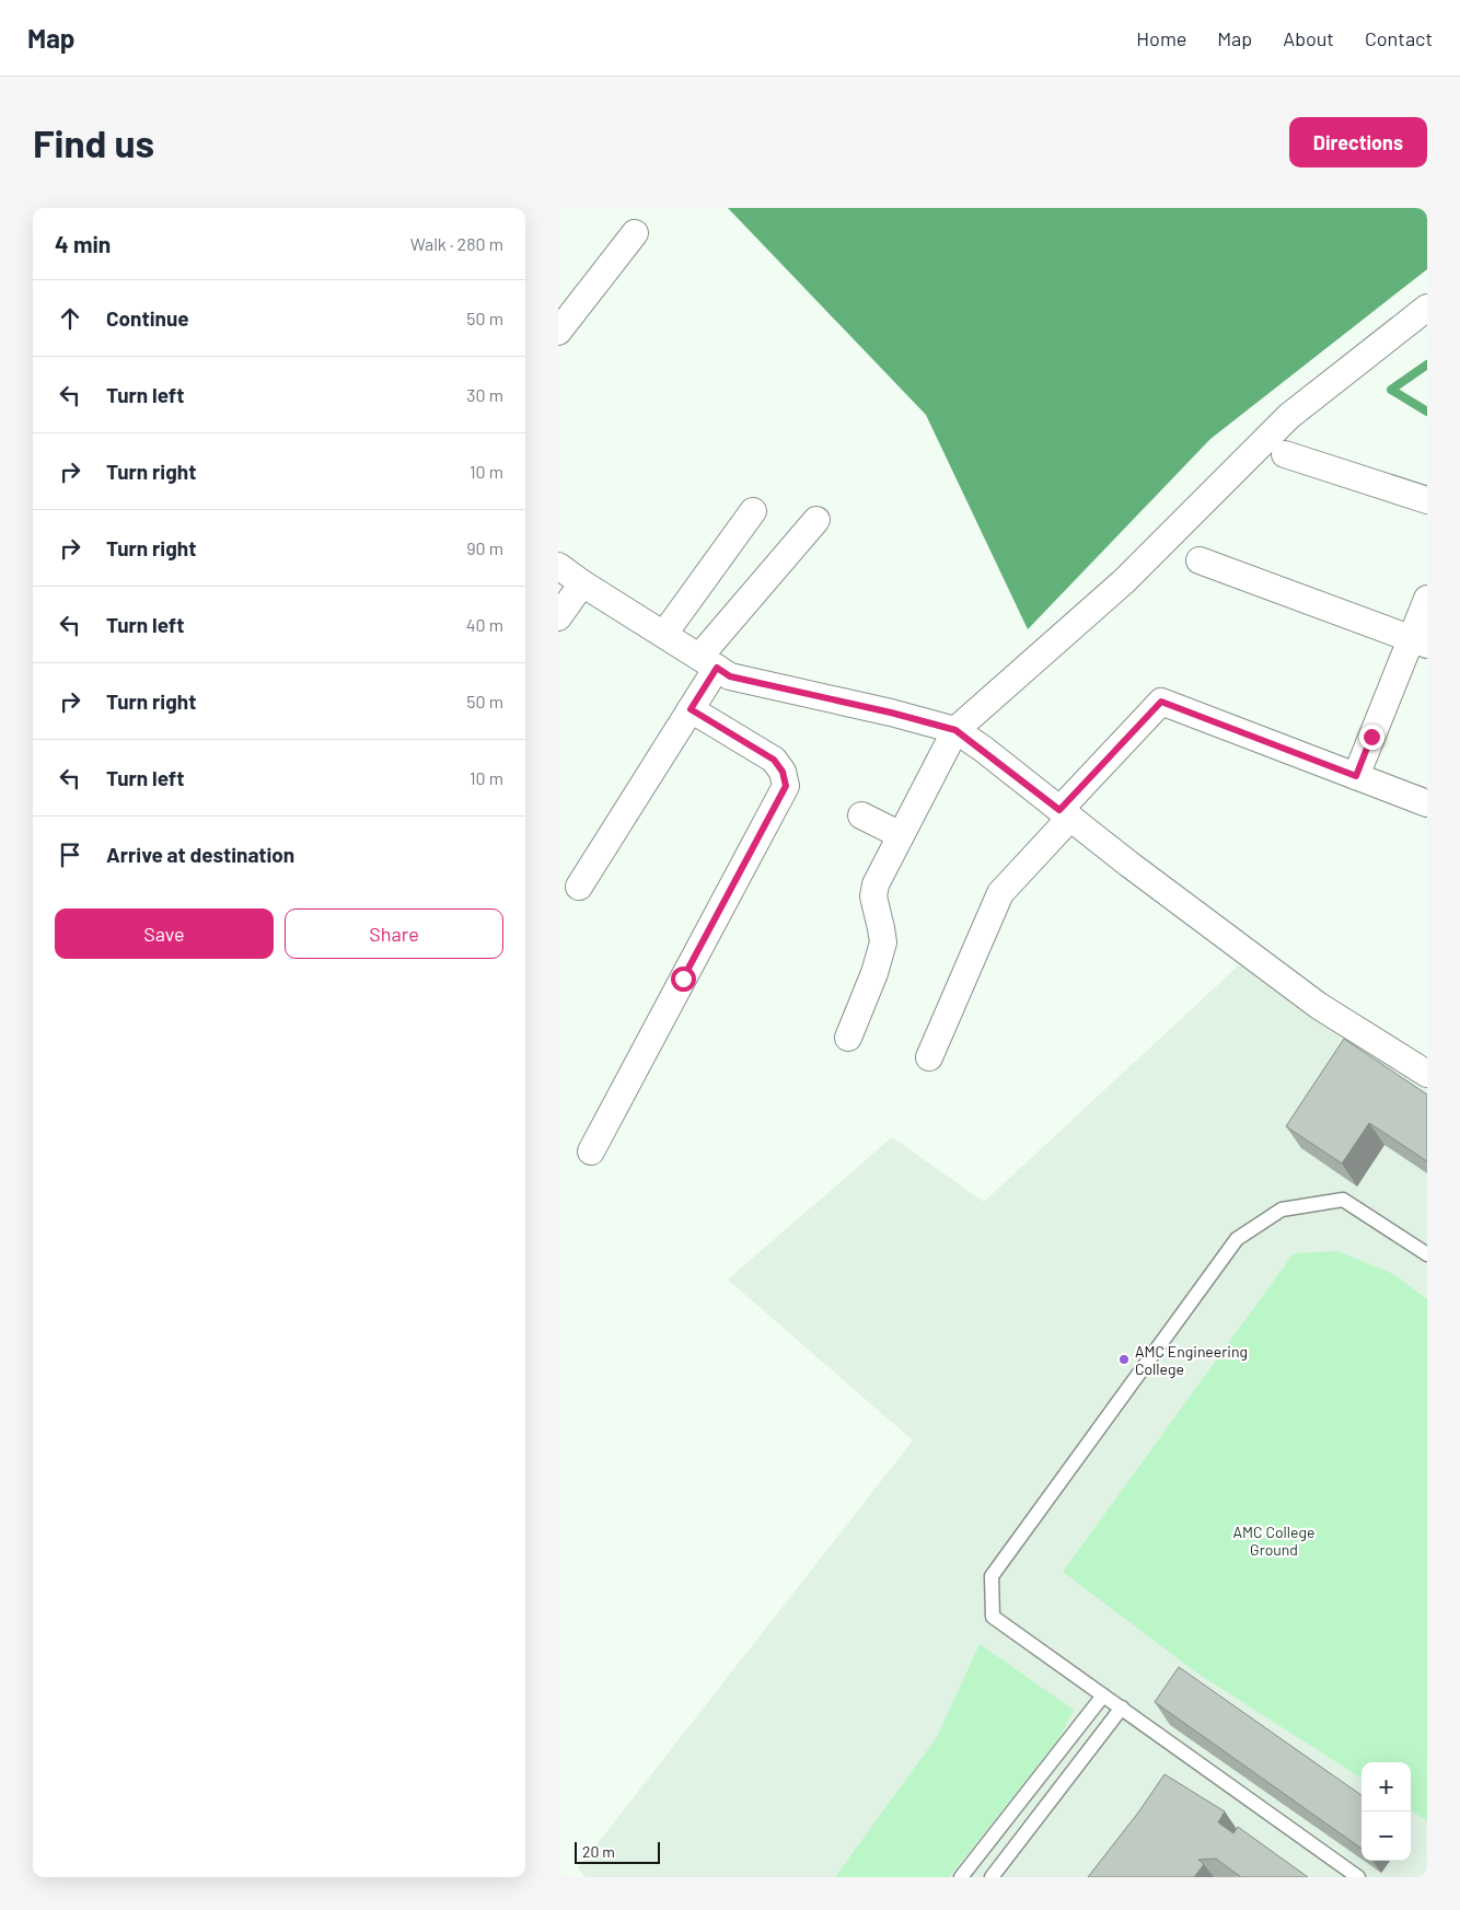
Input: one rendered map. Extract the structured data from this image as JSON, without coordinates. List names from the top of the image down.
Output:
{
  "parks": ["AMC College Ground"],
  "places": ["AMC Engineering College"],
  "scale_bar": "20 m",
  "page": {
    "header": "Map",
    "nav": [
      "Home",
      "Map",
      "About",
      "Contact"
    ],
    "buttons": [
      "Directions",
      ["Save", "Share"]
    ],
    "title": "Find us",
    "heading": ["4 min", "Walk · 280 m"],
    "list": [
      ["Continue", "50 m"],
      ["Turn left", "30 m"],
      ["Turn right", "10 m"],
      ["Turn right", "90 m"],
      ["Turn left", "40 m"],
      ["Turn right", "50 m"],
      ["Turn left", "10 m"],
      "Arrive at destination"
    ],
    "map_buttons": ["+", "−"],
    "scale": "20 m"
  }
}
